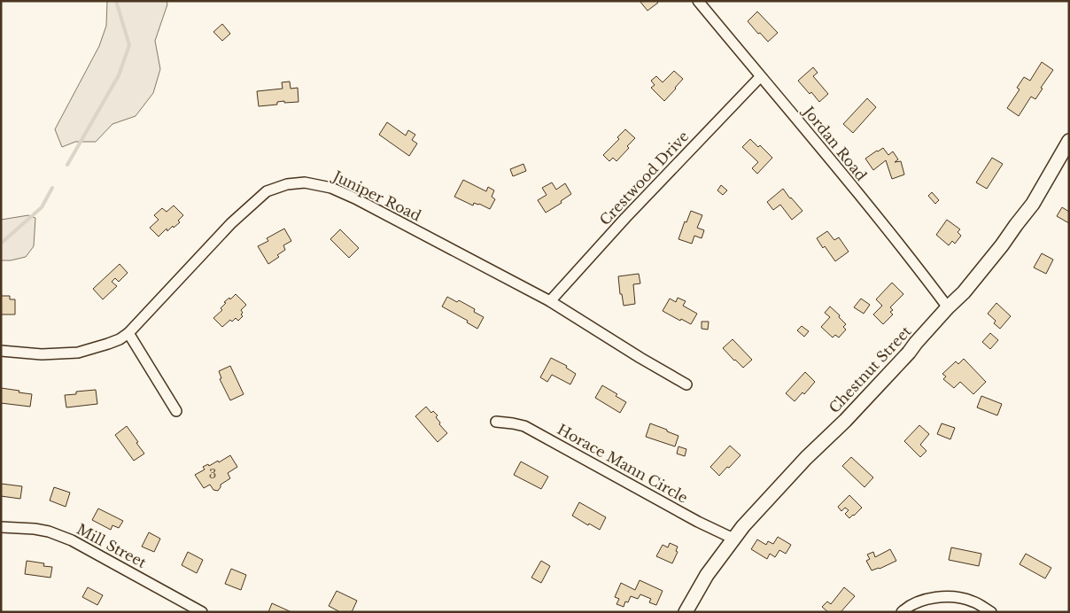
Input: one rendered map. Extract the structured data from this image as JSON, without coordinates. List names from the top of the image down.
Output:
{
  "streets": {
    "main road": ["Chestnut Street"],
    "street": [
      "Jordan Road",
      "Crestwood Drive",
      "Juniper Road",
      "Horace Mann Circle",
      "Mill Street"
    ]
  },
  "crossings": [
    ["Jordan Road", "Crestwood Drive"],
    ["Jordan Road", "Chestnut Street"],
    ["Crestwood Drive", "Juniper Road"],
    ["Chestnut Street", "Horace Mann Circle"]
  ],
  "house_numbers": ["3"]
}
